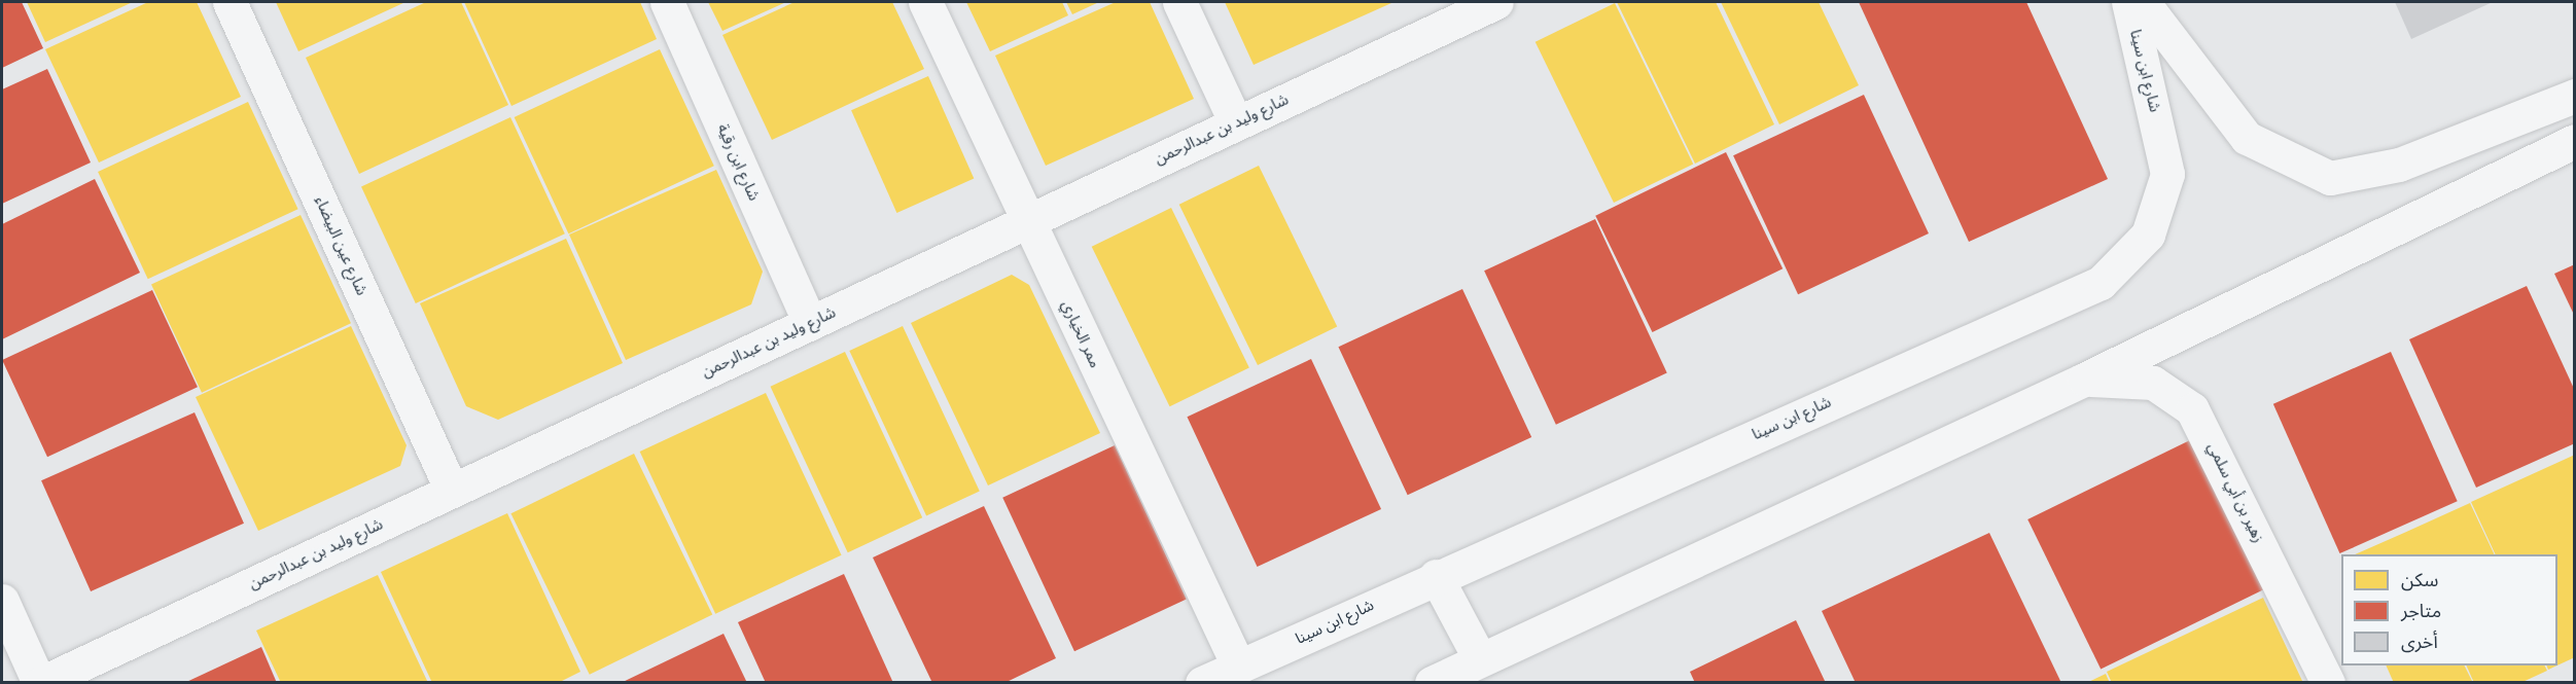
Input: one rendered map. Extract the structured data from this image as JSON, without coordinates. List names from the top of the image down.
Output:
{
  "streets": {
    "street": [
      "شارع ابن سينا",
      "شارع وليد بن عبدالرحمن",
      "شارع ابن رقية",
      "شارع عين البيضاء",
      "ممر الخياري",
      "زهير بن أبي سلمي"
    ]
  },
  "crossings": [
    ["شارع ابن سينا", "ممر الخياري"],
    ["شارع وليد بن عبدالرحمن", "شارع ابن رقية"],
    ["شارع وليد بن عبدالرحمن", "شارع عين البيضاء"],
    ["شارع وليد بن عبدالرحمن", "ممر الخياري"]
  ],
  "legend": ["سكن", "متاجر", "أخرى"]
}
